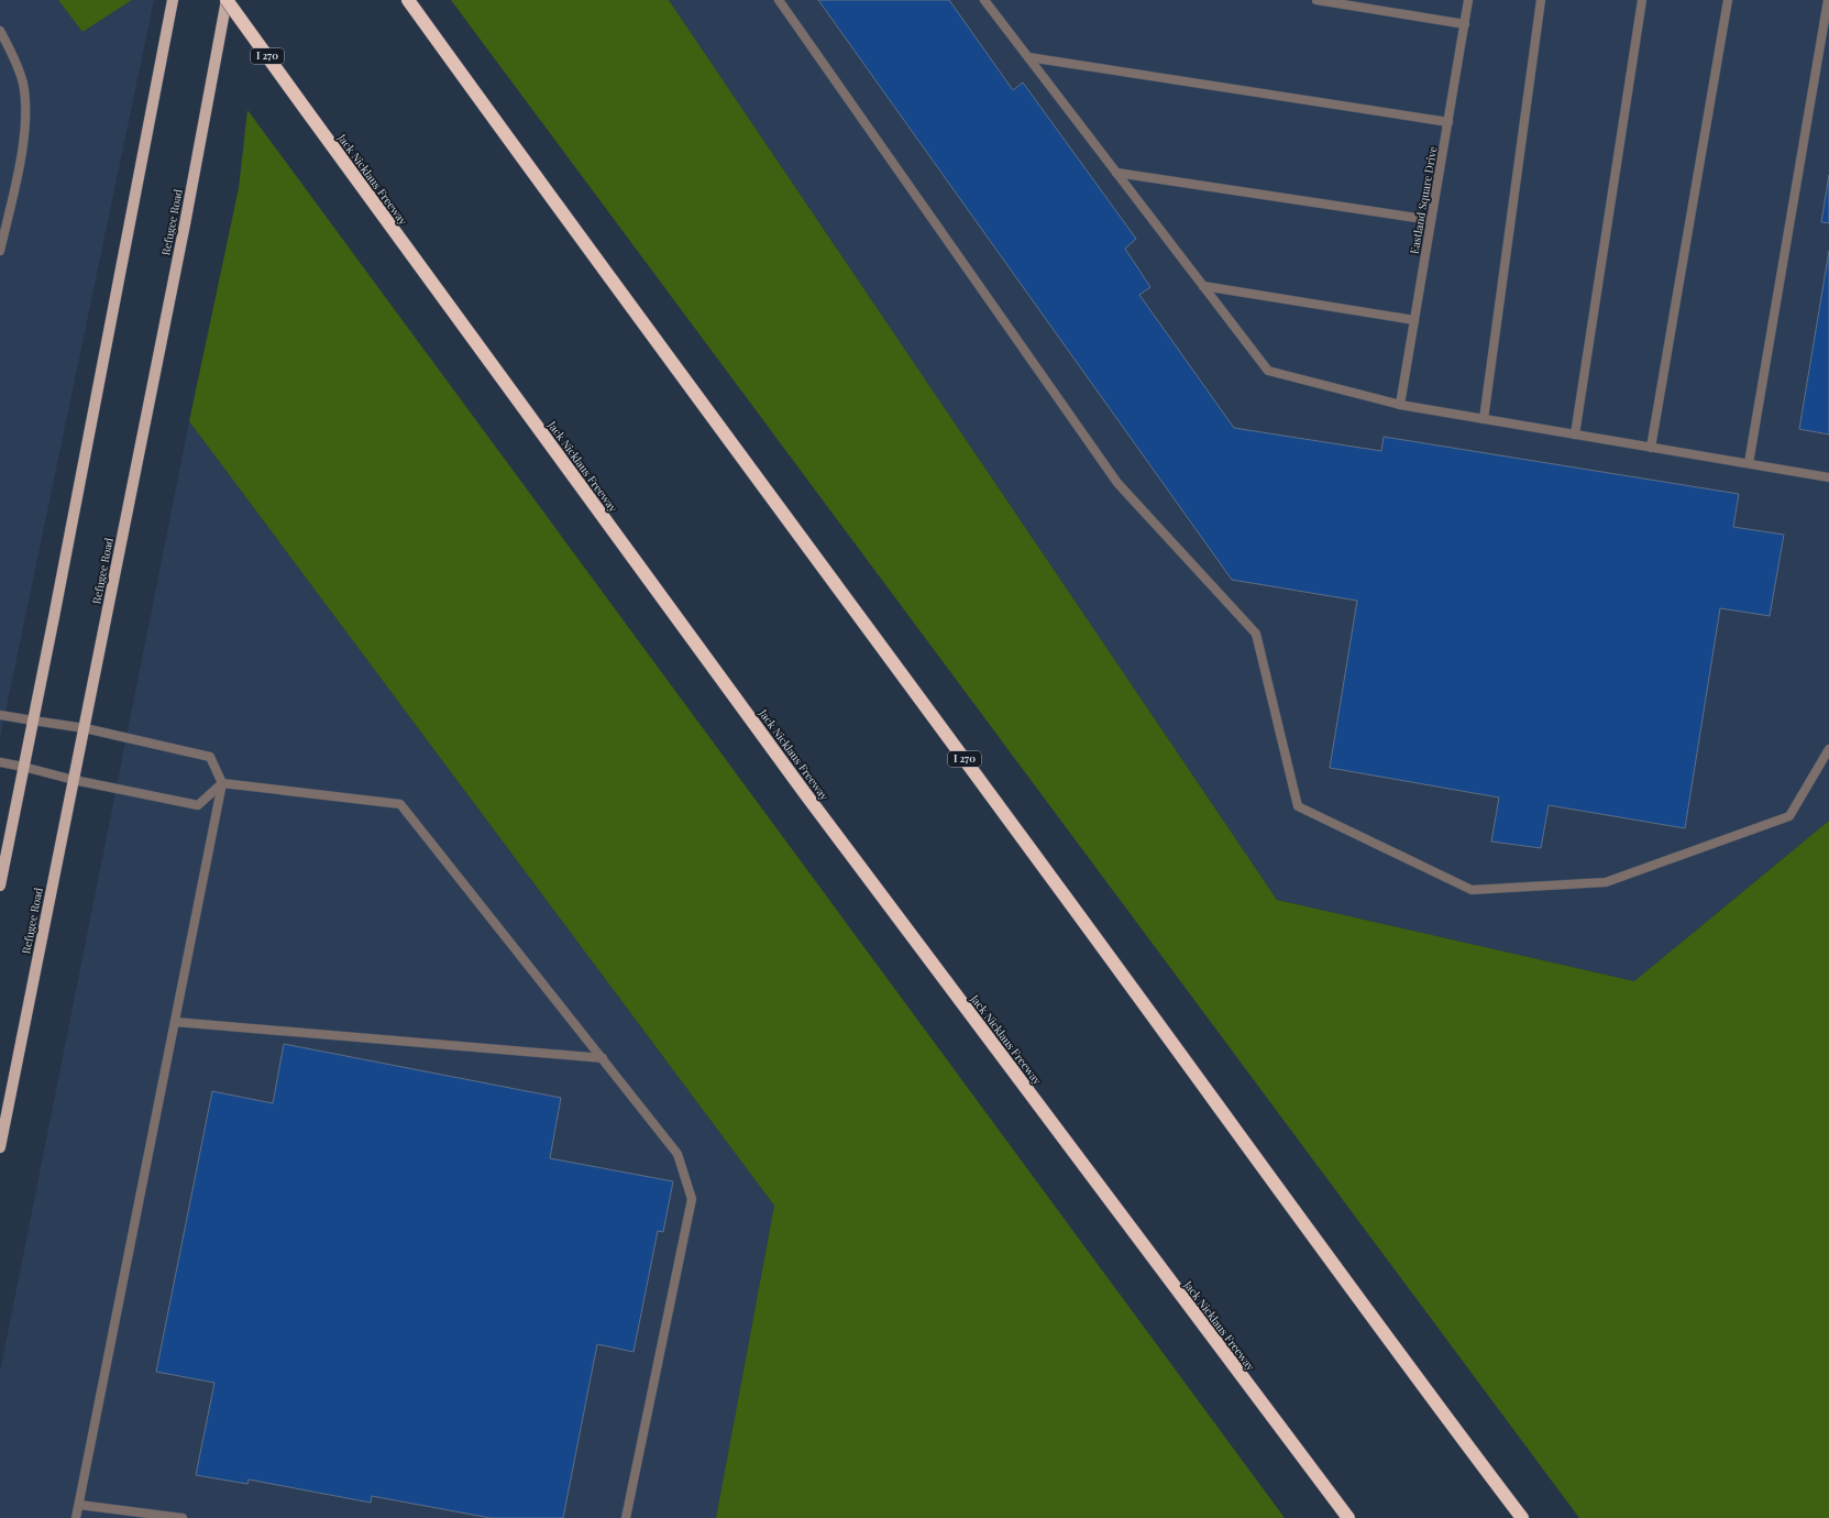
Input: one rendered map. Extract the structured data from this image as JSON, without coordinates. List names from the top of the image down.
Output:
{
  "streets": {
    "highway": ["I 270", "Jack Nicklaus Freeway"],
    "main road": ["Refugee Road"],
    "street": ["Eastland Square Drive"]
  },
  "crossings": [
    ["Jack Nicklaus Freeway", "Refugee Road"]
  ]
}
